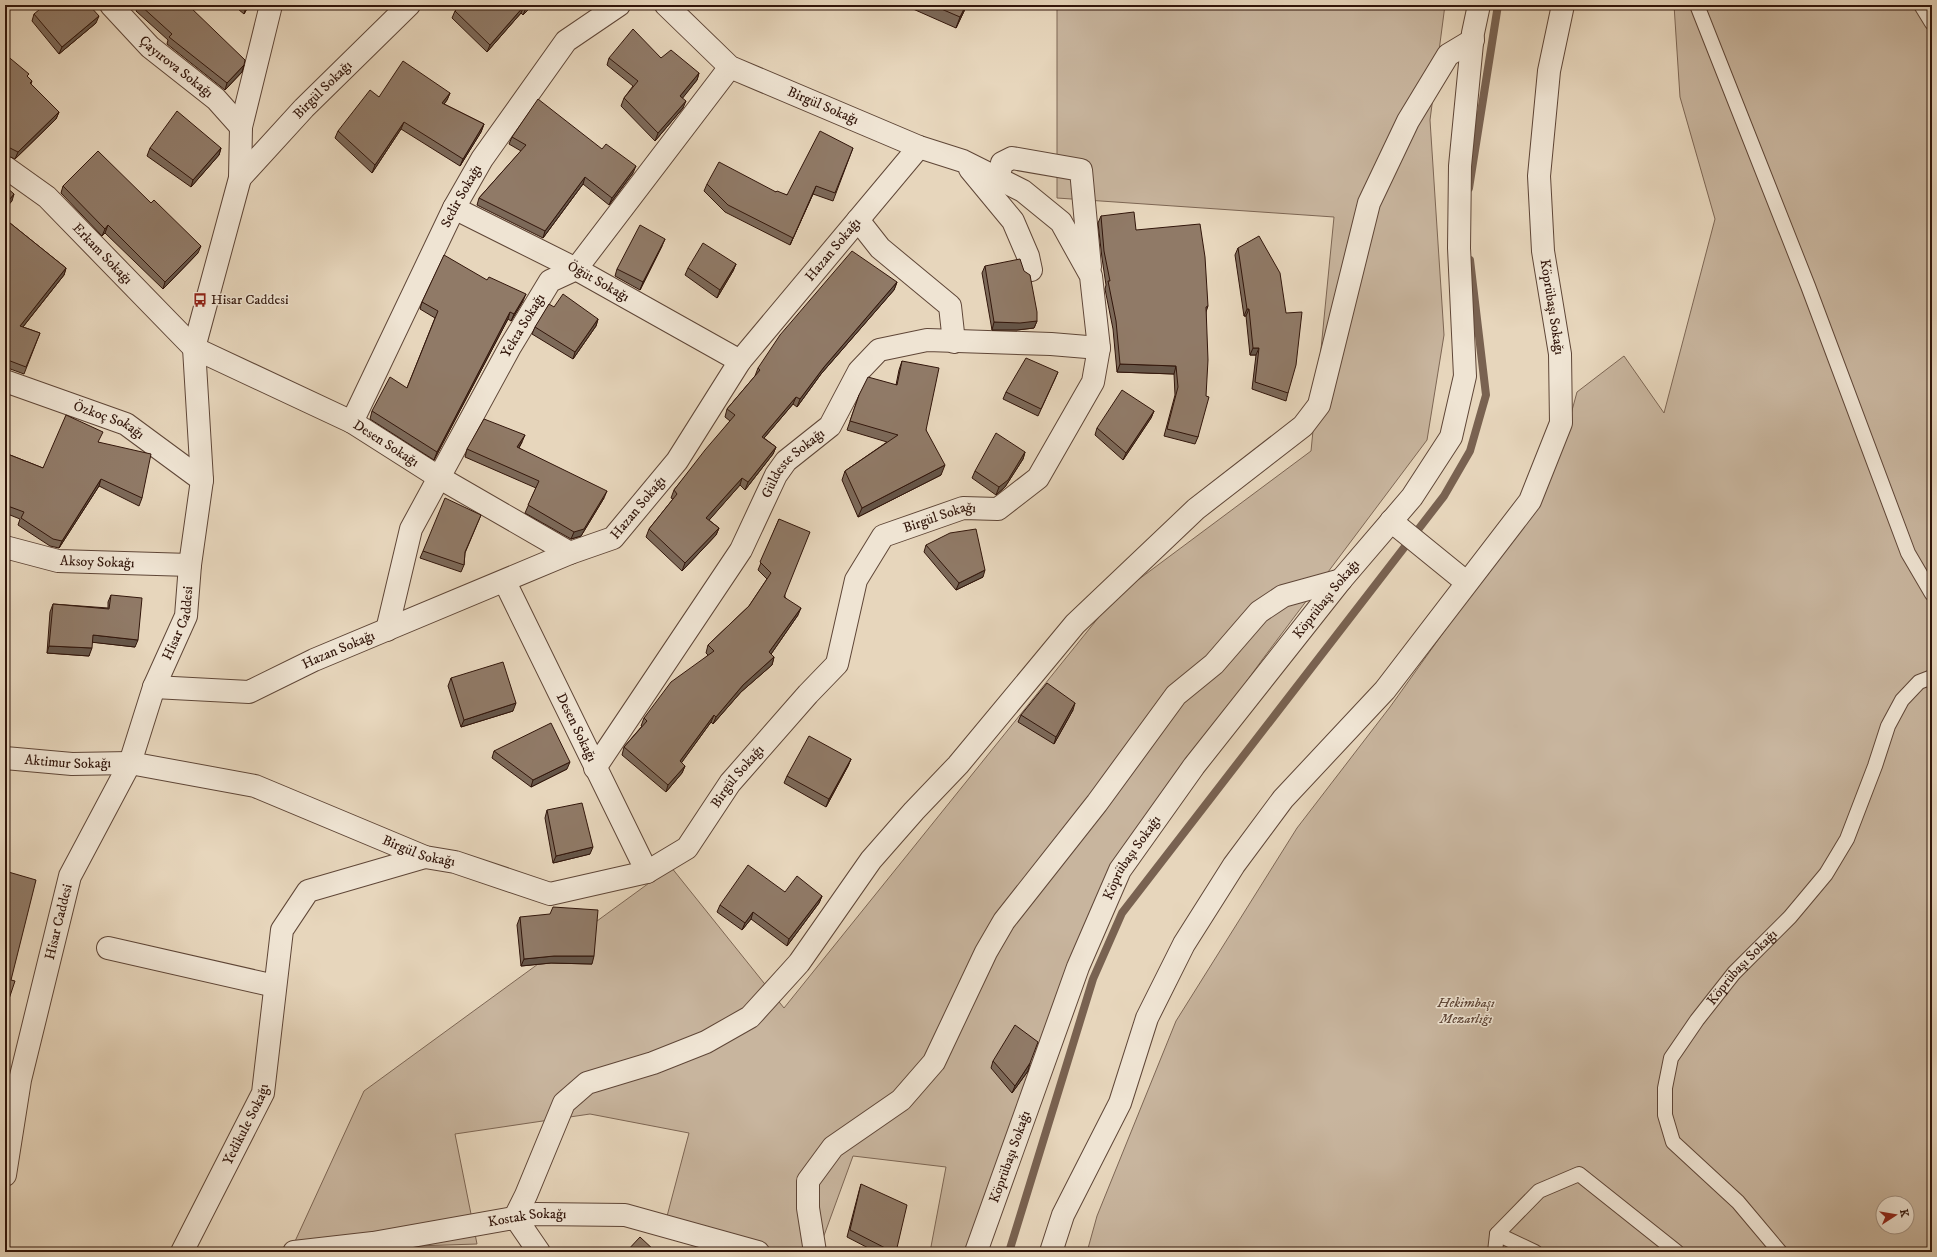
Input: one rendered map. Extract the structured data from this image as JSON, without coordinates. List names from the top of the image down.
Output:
{
  "streets": {
    "street": [
      "Çayırova Sokağı",
      "Birgül Sokağı",
      "Sedir Sokağı",
      "Hazan Sokağı",
      "Erkam Sokağı",
      "Öğüt Sokağı",
      "Köprübaşı Sokağı",
      "Yekta Sokağı",
      "Özkoç Sokağı",
      "Desen Sokağı",
      "Güldeste Sokağı",
      "Aksoy Sokağı",
      "Hisar Caddesi",
      "Aktimur Sokağı",
      "Yedikule Sokağı",
      "Kostak Sokağı"
    ]
  },
  "crossings": [
    ["Çayırova Sokağı", "Hisar Caddesi"],
    ["Birgül Sokağı", "Hazan Sokağı"],
    ["Birgül Sokağı", "Yekta Sokağı"],
    ["Birgül Sokağı", "Desen Sokağı"],
    ["Birgül Sokağı", "Güldeste Sokağı"],
    ["Birgül Sokağı", "Hisar Caddesi"],
    ["Birgül Sokağı", "Aktimur Sokağı"],
    ["Birgül Sokağı", "Yedikule Sokağı"],
    ["Sedir Sokağı", "Öğüt Sokağı"],
    ["Sedir Sokağı", "Desen Sokağı"],
    ["Hazan Sokağı", "Öğüt Sokağı"],
    ["Hazan Sokağı", "Yekta Sokağı"],
    ["Hazan Sokağı", "Desen Sokağı"],
    ["Hazan Sokağı", "Hisar Caddesi"],
    ["Erkam Sokağı", "Desen Sokağı"],
    ["Erkam Sokağı", "Hisar Caddesi"],
    ["Öğüt Sokağı", "Yekta Sokağı"],
    ["Yekta Sokağı", "Desen Sokağı"],
    ["Özkoç Sokağı", "Hisar Caddesi"],
    ["Desen Sokağı", "Güldeste Sokağı"],
    ["Desen Sokağı", "Hisar Caddesi"],
    ["Aksoy Sokağı", "Hisar Caddesi"],
    ["Hisar Caddesi", "Aktimur Sokağı"]
  ],
  "parks": ["Hekimbaşı Mezarlığı"],
  "places": {
    "bus stop": ["Hisar Caddesi"]
  },
  "north": "right"
}
